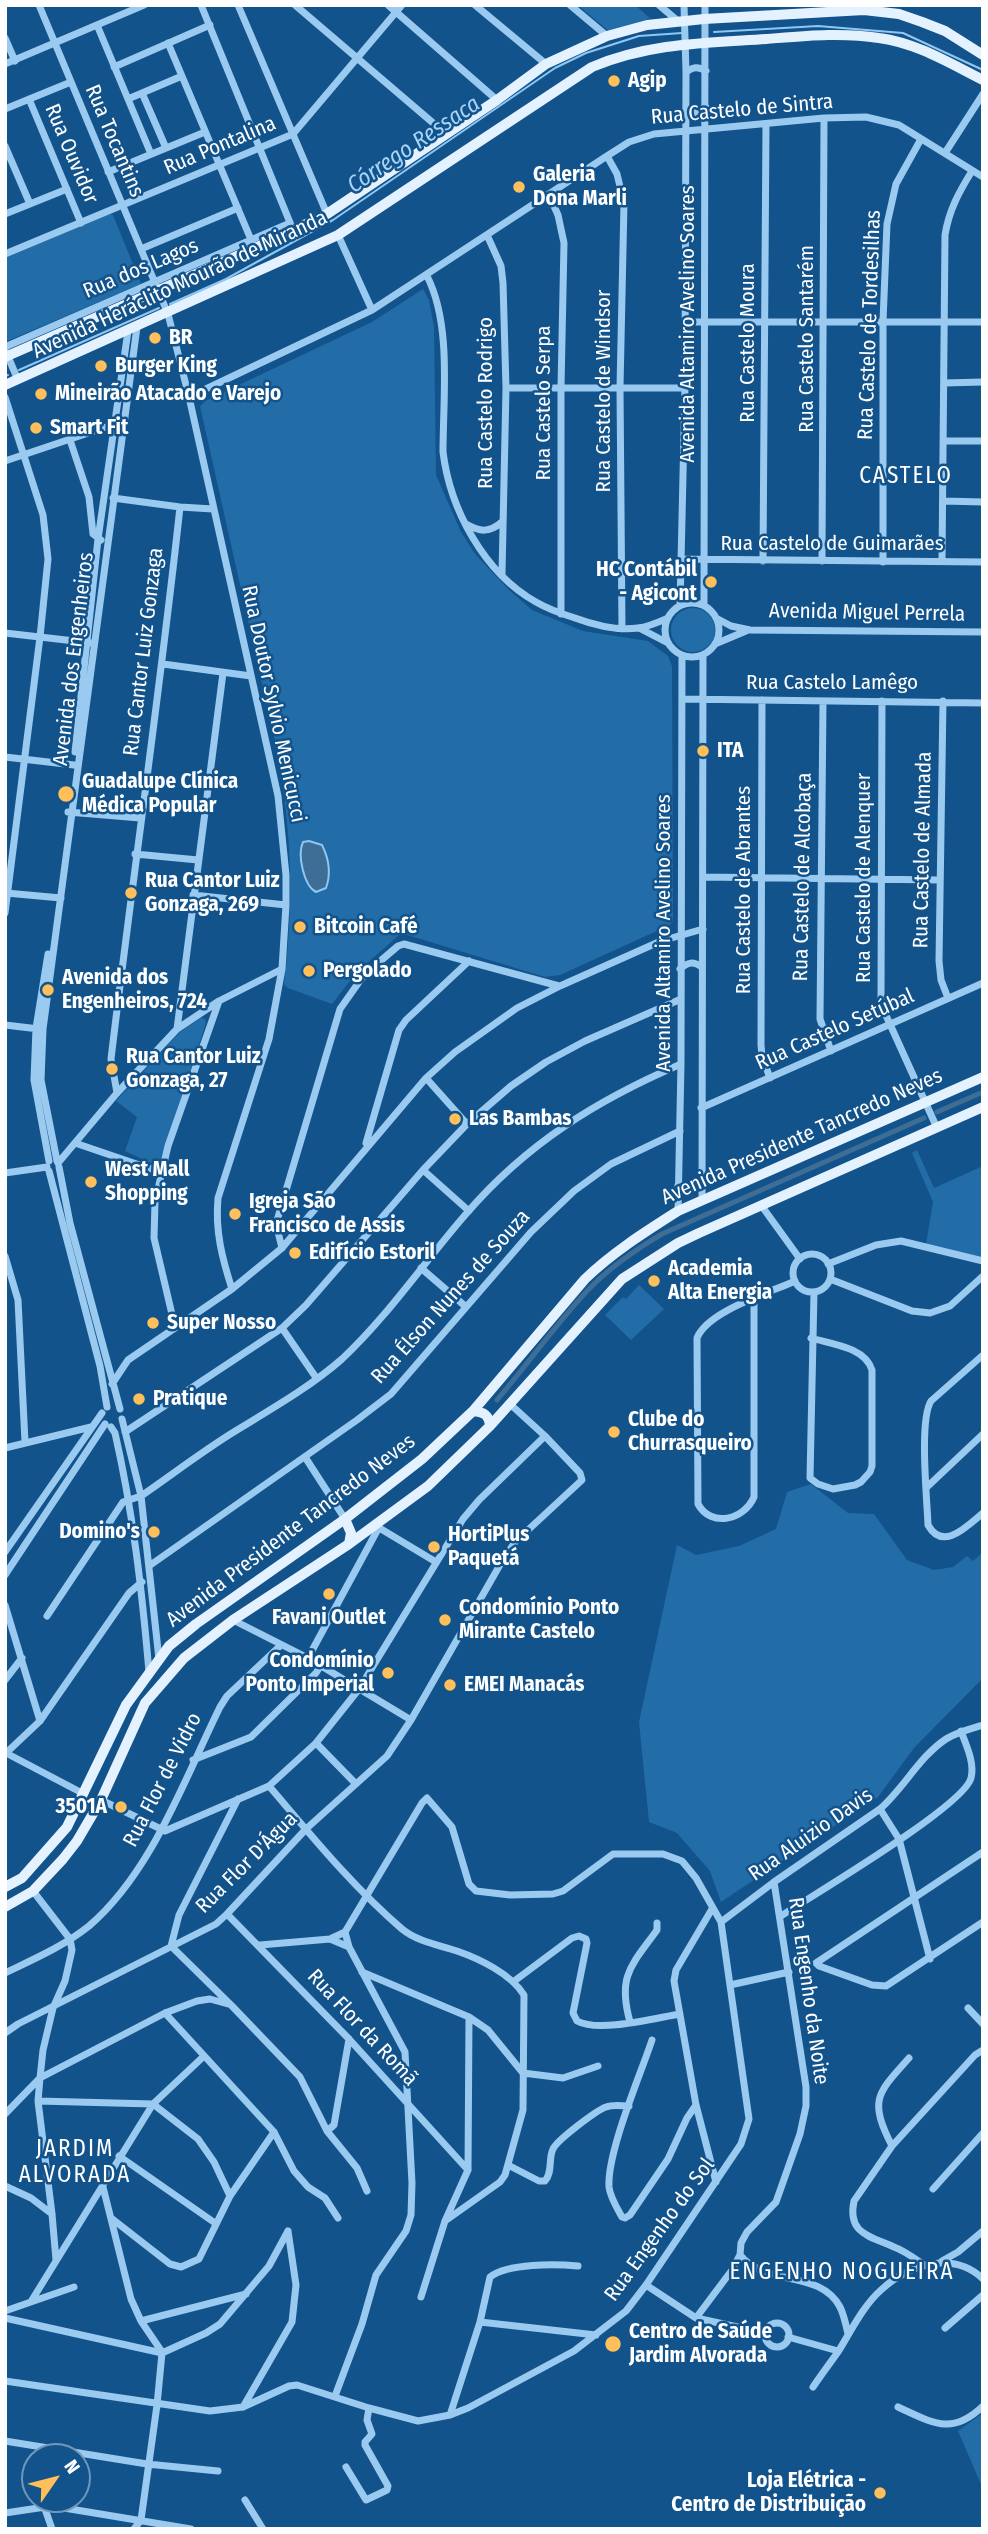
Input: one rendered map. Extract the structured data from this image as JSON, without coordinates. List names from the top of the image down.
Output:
{
  "streets": {
    "main road": ["Avenida Heráclito Mourão de Miranda", "Avenida Presidente Tancredo Neves"],
    "street": [
      "Rua Castelo de Sintra",
      "Rua Tocantins",
      "Rua Pontalina",
      "Rua Ouvidor",
      "Rua dos Lagos",
      "Avenida Altamiro Avelino Soares",
      "Rua Castelo de Tordesilhas",
      "Rua Castelo Santarém",
      "Rua Castelo Moura",
      "Rua Castelo de Windsor",
      "Rua Castelo Rodrigo",
      "Rua Castelo Serpa",
      "Rua Castelo de Guimarães",
      "Avenida Miguel Perrela",
      "Rua Cantor Luiz Gonzaga",
      "Avenida dos Engenheiros",
      "Rua Castelo Lamêgo",
      "Rua Doutor Sylvio Menicucci",
      "Rua Castelo de Almada",
      "Rua Castelo de Alcobaça",
      "Rua Castelo de Alenquer",
      "Rua Castelo de Abrantes",
      "Rua Castelo Setúbal",
      "Rua Élson Nunes de Souza",
      "Rua Flor de Vidro",
      "Rua Aluizio Davis",
      "Rua Flor D'Água",
      "Rua Engenho da Noite",
      "Rua Flor da Romã",
      "Rua Engenho do Sol"
    ]
  },
  "crossings": [
    ["Rua Castelo de Sintra", "Avenida Altamiro Avelino Soares"],
    ["Rua Castelo de Sintra", "Rua Castelo de Tordesilhas"],
    ["Rua Castelo de Sintra", "Rua Castelo Santarém"],
    ["Rua Castelo de Sintra", "Rua Castelo Moura"],
    ["Rua Castelo de Sintra", "Rua Castelo de Windsor"],
    ["Rua Castelo de Sintra", "Rua Castelo Rodrigo"],
    ["Rua Castelo de Sintra", "Rua Castelo Serpa"],
    ["Rua Castelo de Sintra", "Rua Doutor Sylvio Menicucci"],
    ["Rua Tocantins", "Rua Pontalina"],
    ["Rua Tocantins", "Rua dos Lagos"],
    ["Rua Tocantins", "Avenida Heráclito Mourão de Miranda"],
    ["Rua Tocantins", "Rua Doutor Sylvio Menicucci"],
    ["Rua Pontalina", "Rua Ouvidor"],
    ["Rua dos Lagos", "Avenida Heráclito Mourão de Miranda"],
    ["Rua dos Lagos", "Rua Doutor Sylvio Menicucci"],
    ["Avenida Heráclito Mourão de Miranda", "Avenida Altamiro Avelino Soares"],
    ["Avenida Heráclito Mourão de Miranda", "Avenida dos Engenheiros"],
    ["Avenida Heráclito Mourão de Miranda", "Rua Doutor Sylvio Menicucci"],
    ["Avenida Altamiro Avelino Soares", "Rua Castelo de Guimarães"],
    ["Avenida Altamiro Avelino Soares", "Avenida Miguel Perrela"],
    ["Avenida Altamiro Avelino Soares", "Rua Castelo Lamêgo"],
    ["Avenida Altamiro Avelino Soares", "Rua Castelo Setúbal"],
    ["Avenida Altamiro Avelino Soares", "Avenida Presidente Tancredo Neves"],
    ["Avenida Altamiro Avelino Soares", "Rua Élson Nunes de Souza"],
    ["Rua Castelo de Tordesilhas", "Rua Castelo de Guimarães"],
    ["Rua Castelo Santarém", "Rua Castelo de Guimarães"],
    ["Rua Castelo Moura", "Rua Castelo de Guimarães"],
    ["Rua Castelo Lamêgo", "Rua Castelo de Almada"],
    ["Rua Castelo Lamêgo", "Rua Castelo de Alcobaça"],
    ["Rua Castelo Lamêgo", "Rua Castelo de Alenquer"],
    ["Rua Castelo Lamêgo", "Rua Castelo de Abrantes"],
    ["Rua Castelo de Almada", "Rua Castelo Setúbal"],
    ["Rua Castelo de Alcobaça", "Rua Castelo Setúbal"],
    ["Rua Castelo de Alenquer", "Rua Castelo Setúbal"],
    ["Rua Castelo de Alenquer", "Avenida Presidente Tancredo Neves"],
    ["Rua Castelo de Abrantes", "Rua Castelo Setúbal"],
    ["Rua Aluizio Davis", "Rua Engenho da Noite"],
    ["Rua Aluizio Davis", "Rua Engenho do Sol"],
    ["Rua Flor D'Água", "Rua Flor da Romã"]
  ],
  "districts": ["CASTELO", "JARDIM ALVORADA", "ENGENHO NOGUEIRA"],
  "water": ["Córrego Ressaca"],
  "places": [
    "Agip",
    "Galeria Dona Marli",
    "BR",
    "Burger King",
    "Mineirão Atacado e Varejo",
    "Smart Fit",
    "HC Contábil - Agicont",
    "ITA",
    "Guadalupe Clínica Médica Popular",
    "Rua Cantor Luiz Gonzaga, 269",
    "Bitcoin Café",
    "Pergolado",
    "Avenida dos Engenheiros, 724",
    "Rua Cantor Luiz Gonzaga, 27",
    "Las Bambas",
    "West Mall Shopping",
    "Igreja São Francisco de Assis",
    "Edifício Estoril",
    "Academia Alta Energia",
    "Super Nosso",
    "Pratique",
    "Clube do Churrasqueiro",
    "Domino's",
    "HortiPlus Paquetá",
    "Favani Outlet",
    "Condomínio Ponto Mirante Castelo",
    "Condomínio Ponto Imperial",
    "EMEI Manacás",
    "3501A",
    "Centro de Saúde Jardim Alvorada",
    "Loja Elétrica - Centro de Distribuição"
  ],
  "north": "top right"
}
